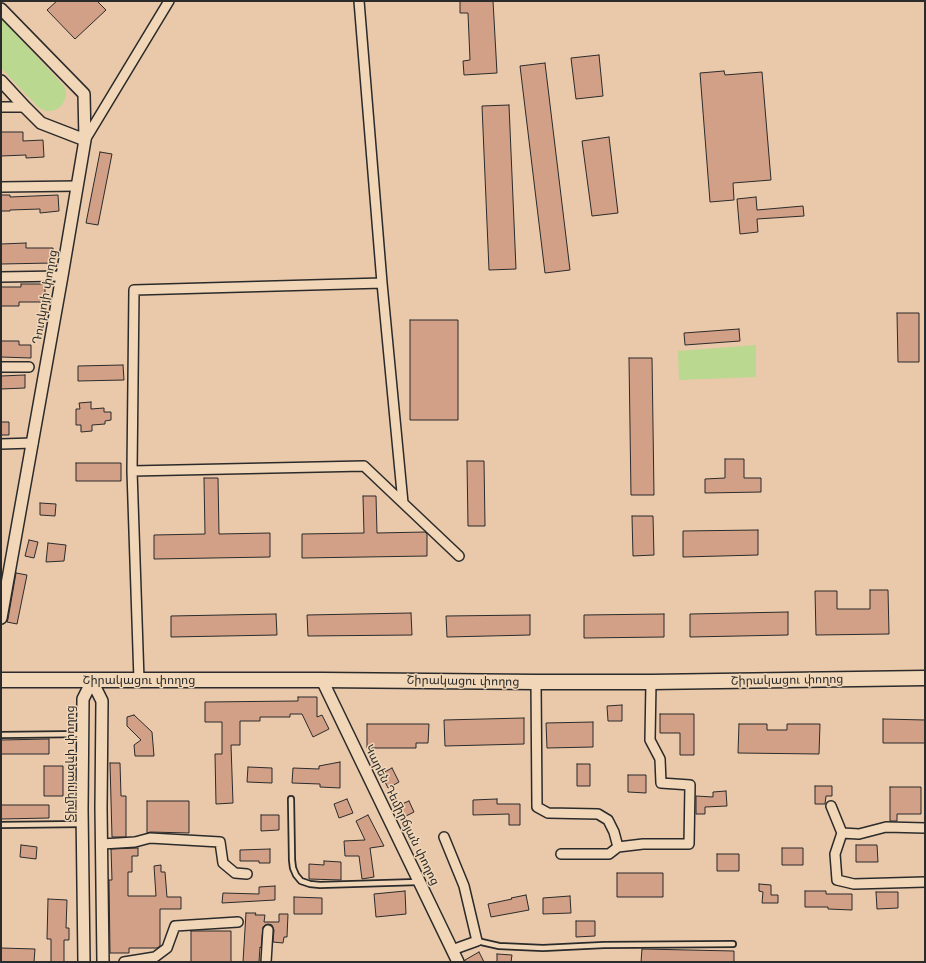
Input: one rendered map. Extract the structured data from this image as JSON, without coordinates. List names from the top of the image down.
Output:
{
  "streets": {
    "main road": ["Շիրակացու փողոց"],
    "street": ["Դուդկոյի փողոց", "Տիմիրյազևի փողոց", "Կարեն Դեմիրճյան փողոց"]
  },
  "crossings": [
    ["Շիրակացու փողոց", "Տիմիրյազևի փողոց"],
    ["Շիրակացու փողոց", "Կարեն Դեմիրճյան փողոց"]
  ]
}
